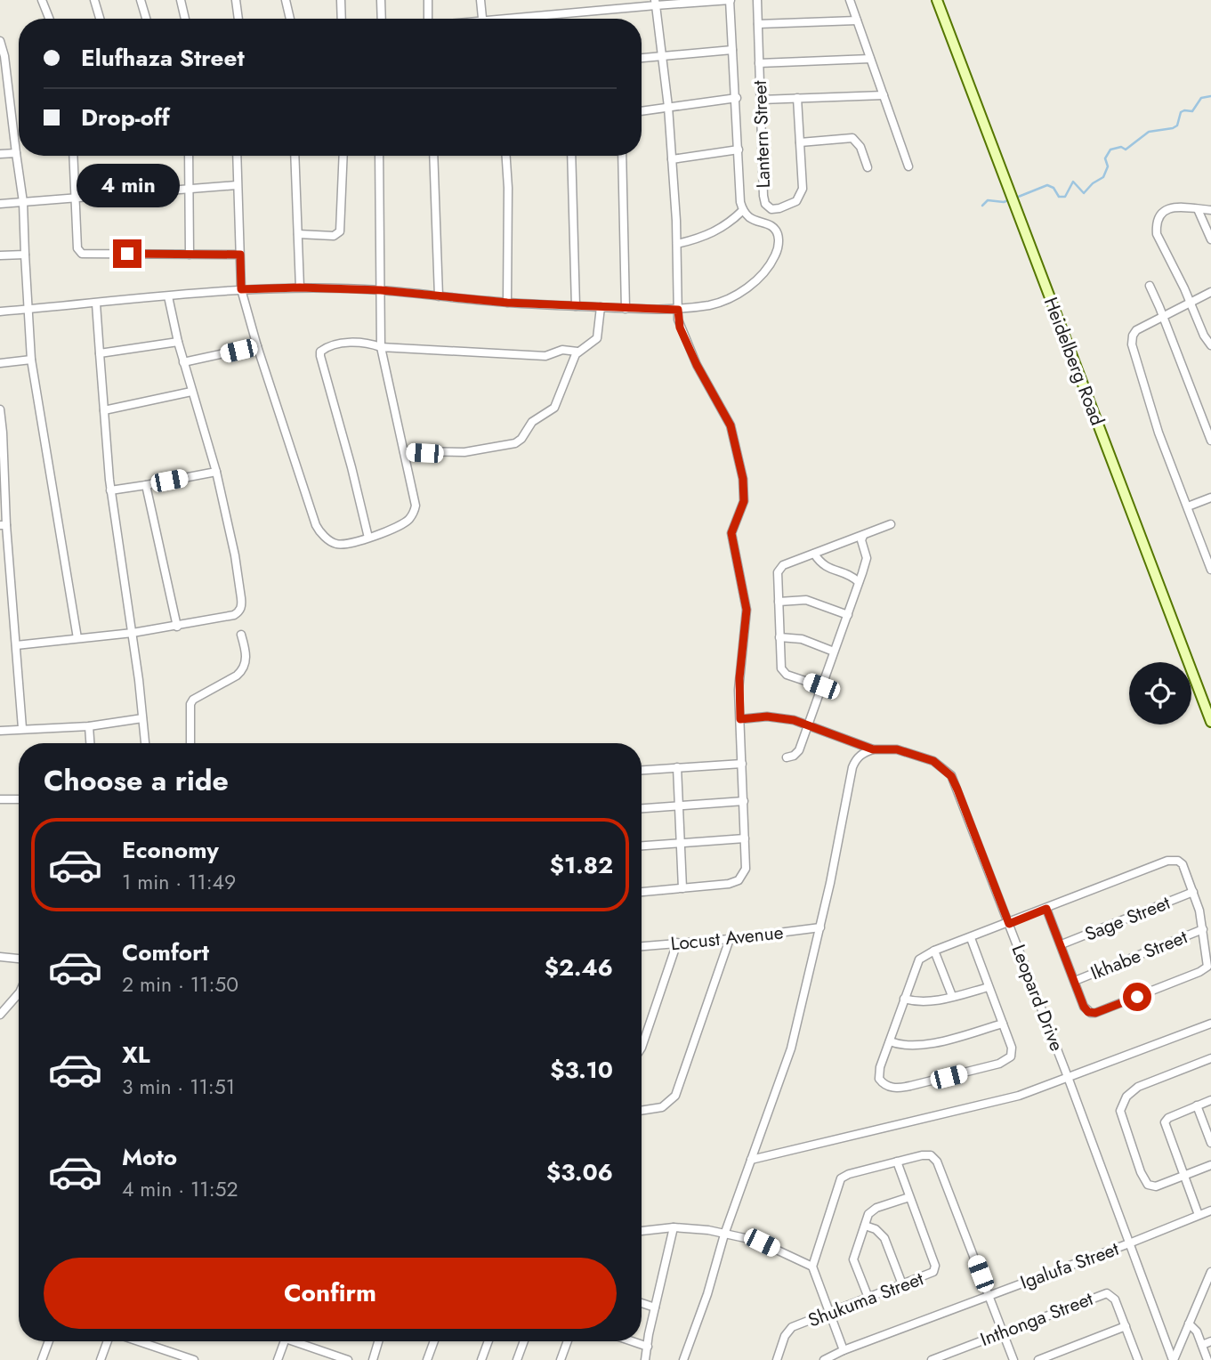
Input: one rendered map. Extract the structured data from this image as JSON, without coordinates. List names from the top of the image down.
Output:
{
  "streets": {
    "main road": ["Heidelberg Road"],
    "street": [
      "Lantern Street",
      "Sage Street",
      "Locust Avenue",
      "Ikhabe Street",
      "Leopard Drive",
      "Igalufa Street",
      "Shukuma Street",
      "Inthonga Street"
    ]
  },
  "crossings": [
    ["Leopard Drive", "Igalufa Street"]
  ],
  "page": {
    "banner": ["Elufhaza Street", "Drop-off"],
    "bubble": "4 min",
    "heading": "Choose a ride",
    "list": [
      {
        "name": "Economy",
        "note": "1 min · 11:49",
        "value": "$1.82"
      },
      {
        "name": "Comfort",
        "note": "2 min · 11:50",
        "value": "$2.46"
      },
      {
        "name": "XL",
        "note": "3 min · 11:51",
        "value": "$3.10"
      },
      {
        "name": "Moto",
        "note": "4 min · 11:52",
        "value": "$3.06"
      }
    ],
    "buttons": "Confirm"
  }
}
